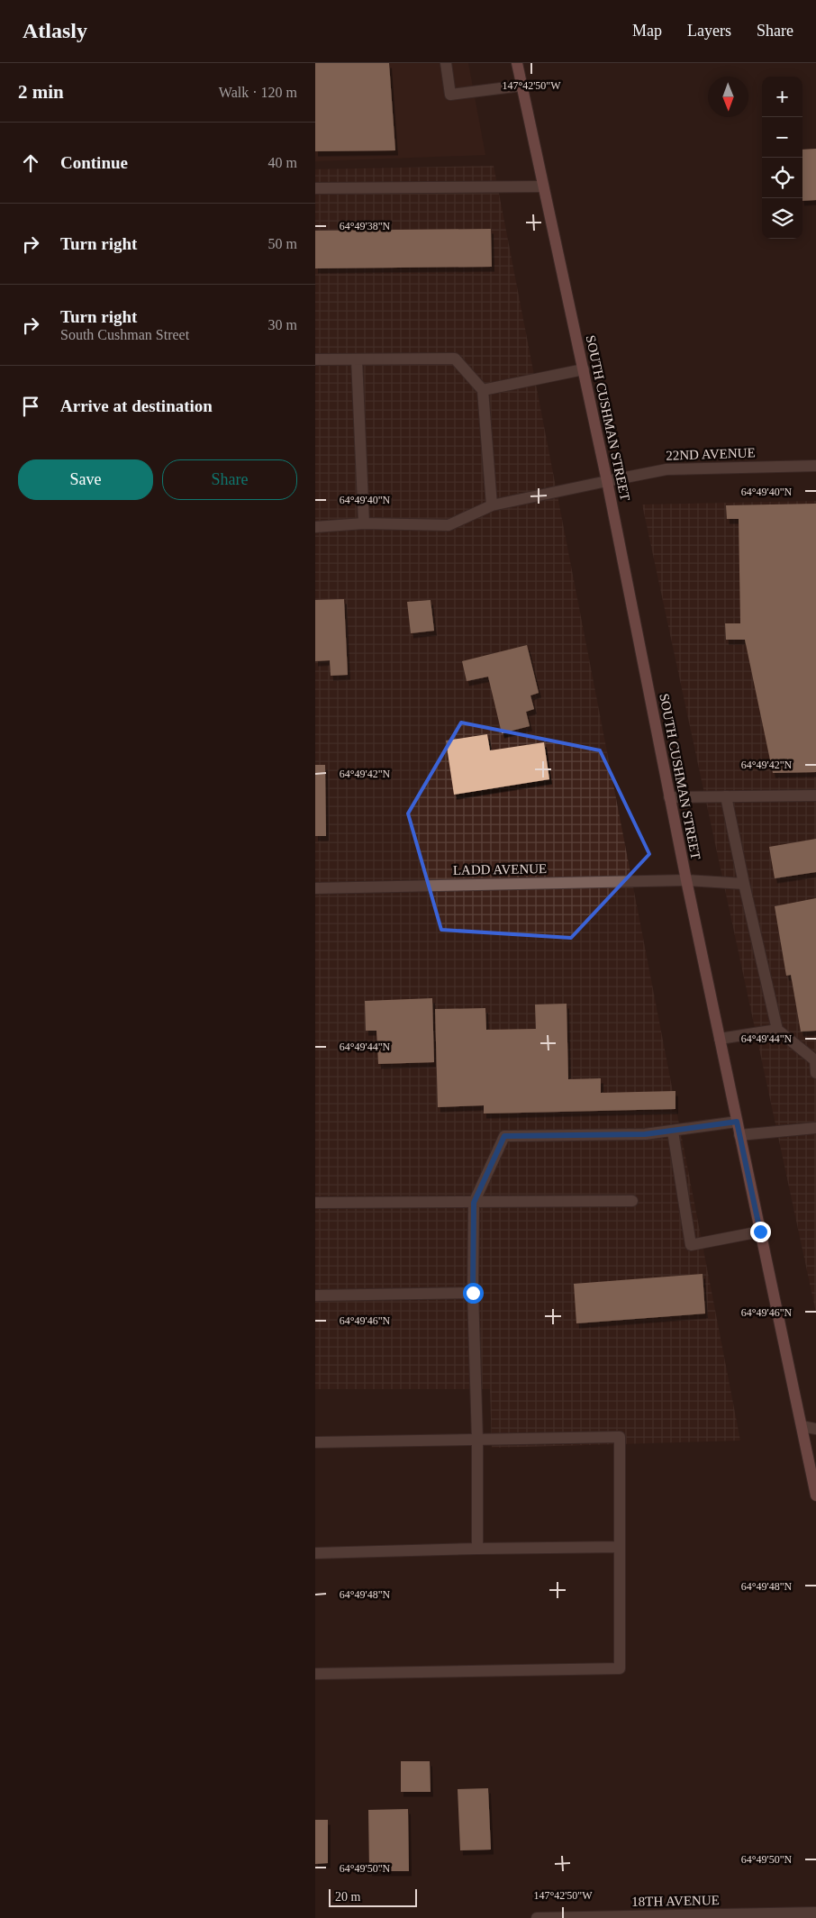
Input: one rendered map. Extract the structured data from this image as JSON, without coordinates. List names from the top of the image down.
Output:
{
  "streets": {
    "main road": ["SOUTH CUSHMAN STREET"],
    "street": ["22ND AVENUE", "LADD AVENUE", "18TH AVENUE"]
  },
  "crossings": [
    ["SOUTH CUSHMAN STREET", "22ND AVENUE"],
    ["SOUTH CUSHMAN STREET", "LADD AVENUE"]
  ],
  "scale_bar": "20 m",
  "north": "bottom",
  "page": {
    "header": "Atlasly",
    "nav": ["Map", "Layers", "Share"],
    "heading": ["2 min", "Walk · 120 m"],
    "map_buttons": ["+", "−"],
    "list": [
      ["Continue", "40 m"],
      ["Turn right", "50 m"],
      ["Turn right", "South Cushman Street", "30 m"],
      "Arrive at destination"
    ],
    "buttons": ["Save", "Share"],
    "scale": "20 m"
  },
  "coordinates": [
    "147°42'50\"W",
    "64°49'38\"N",
    "64°49'40\"N",
    "64°49'42\"N",
    "64°49'44\"N",
    "64°49'46\"N",
    "64°49'48\"N",
    "64°49'50\"N"
  ]
}
